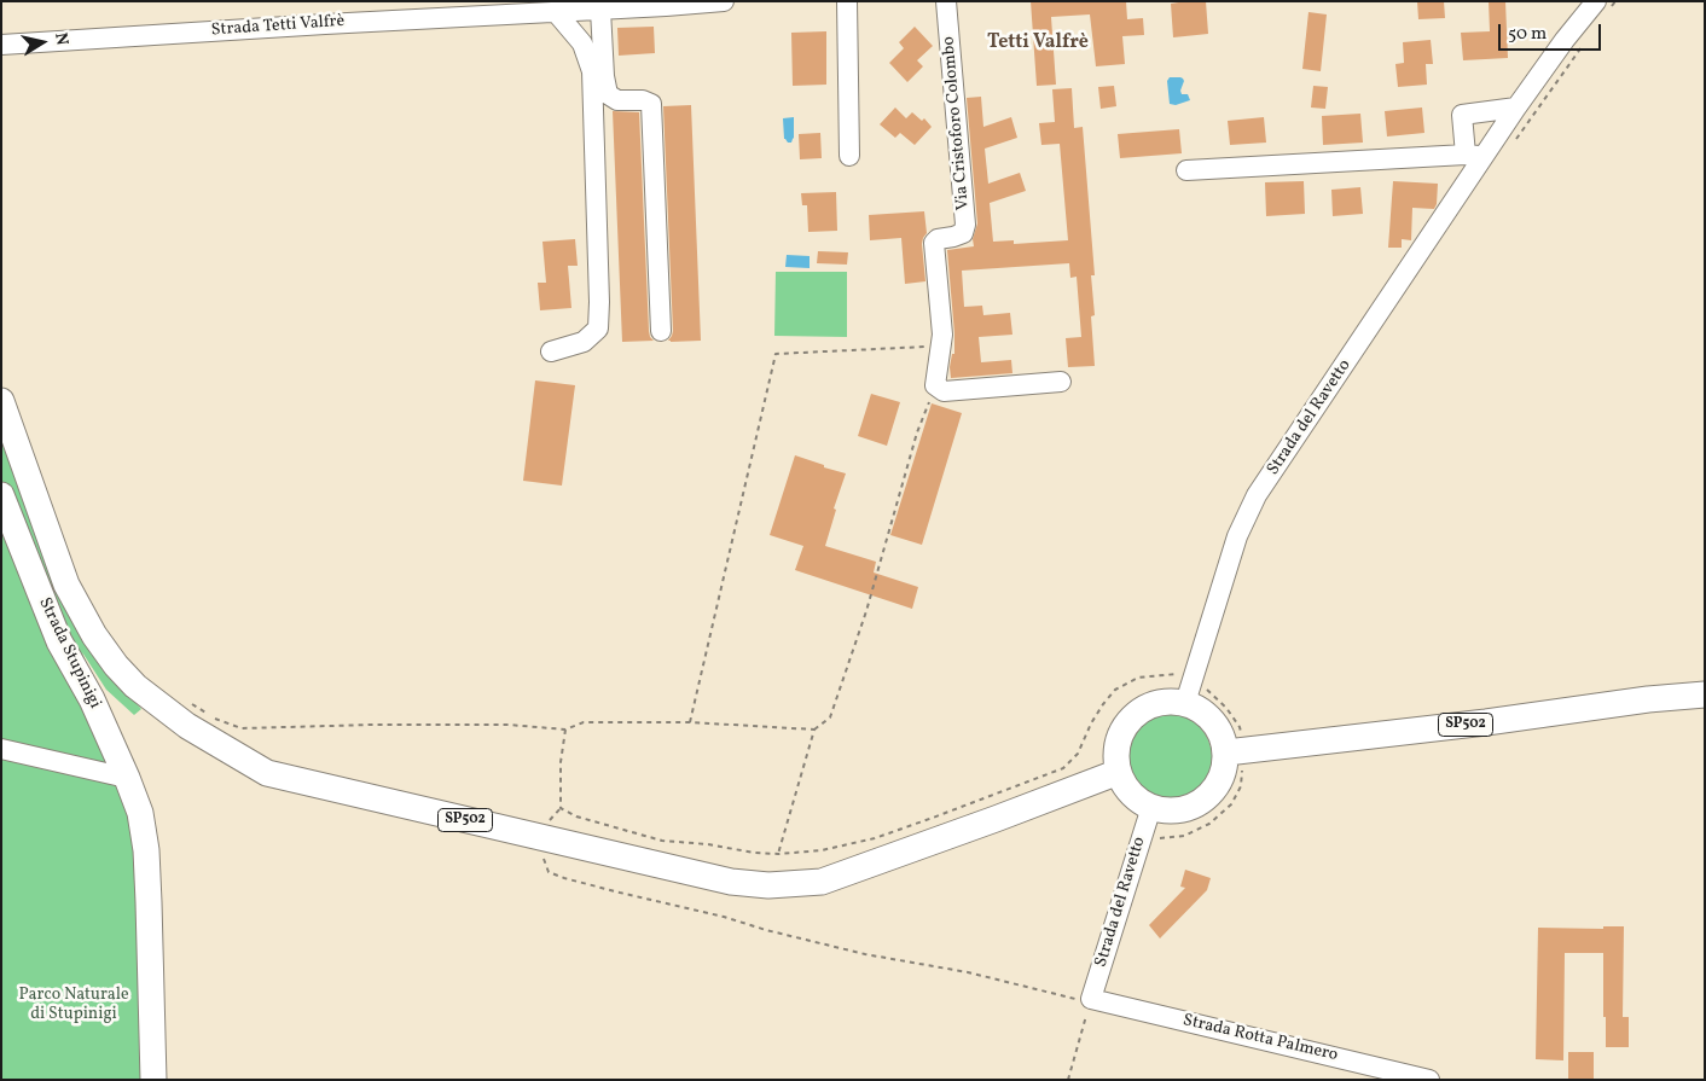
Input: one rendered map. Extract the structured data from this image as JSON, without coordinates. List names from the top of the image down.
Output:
{
  "streets": {
    "main road": ["Strada Stupinigi", "SP502"],
    "street": [
      "Strada Tetti Valfrè",
      "Via Cristoforo Colombo",
      "Strada del Ravetto",
      "Strada Rotta Palmero"
    ]
  },
  "crossings": [
    ["Strada del Ravetto", "SP502"],
    ["Strada del Ravetto", "Strada Rotta Palmero"]
  ],
  "districts": ["Tetti Valfrè"],
  "parks": ["Parco Naturale di Stupinigi"],
  "scale_bar": "50 m",
  "north": "right"
}
